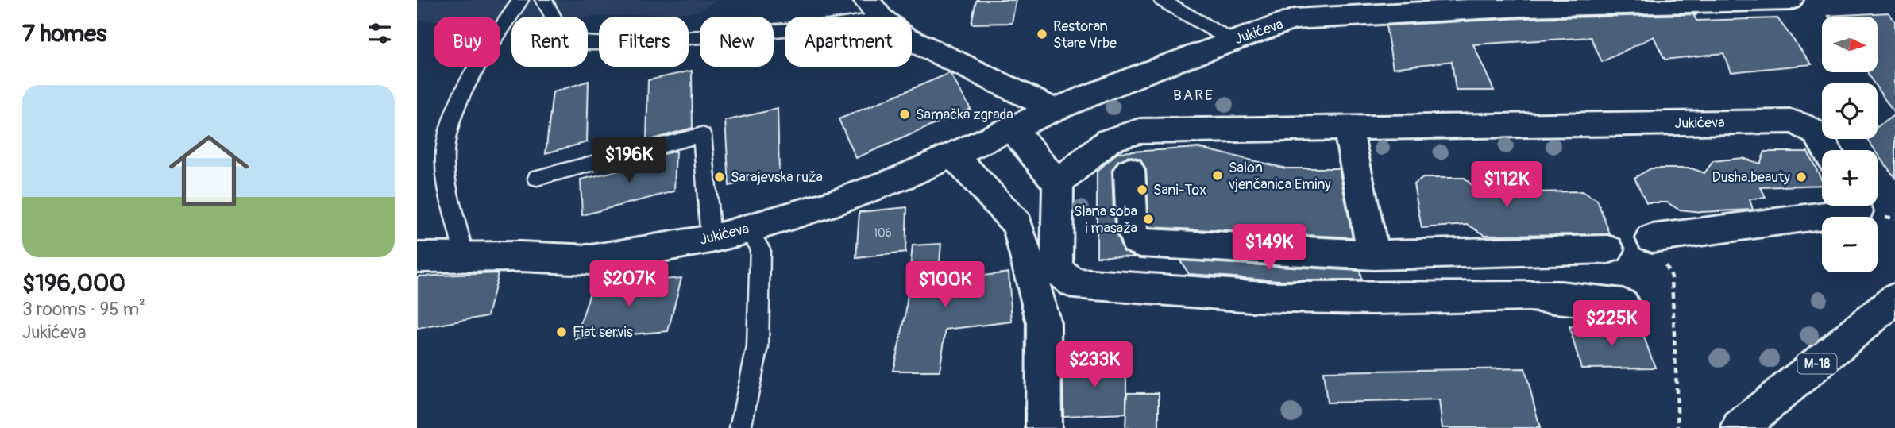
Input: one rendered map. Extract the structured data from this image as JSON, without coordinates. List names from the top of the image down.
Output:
{
  "streets": {
    "street": ["Jukićeva", "M-18"]
  },
  "districts": ["BARE"],
  "places": [
    "Restoran Stare Vrbe",
    "Samačka zgrada",
    "Salon vjenčanica Eminy",
    "Sarajevska ruža",
    "Dusha.beauty",
    "Sani-Tox",
    "Slana soba i masaža",
    "Fiat servis"
  ],
  "house_numbers": ["106"],
  "north": "right",
  "page": {
    "heading": "7 homes",
    "map_buttons": ["+", "−"],
    "chip": [
      "Buy",
      "Rent",
      "Filters",
      "New",
      "Apartment"
    ],
    "list": [
      {
        "name": "$196,000",
        "note": "3 rooms · 95 m² · Jukićeva"
      }
    ],
    "price": [
      "$196K",
      "$112K",
      "$149K",
      "$207K",
      "$100K",
      "$225K",
      "$233K"
    ]
  }
}
